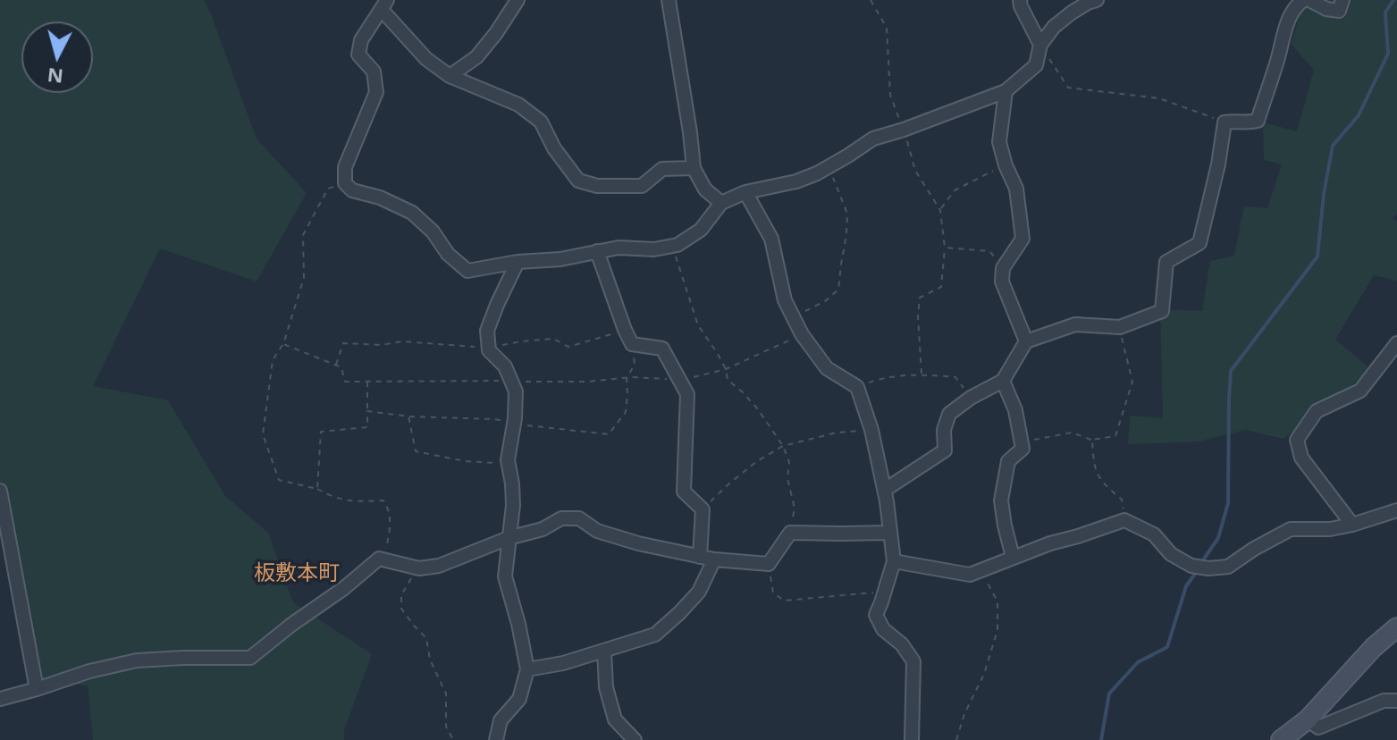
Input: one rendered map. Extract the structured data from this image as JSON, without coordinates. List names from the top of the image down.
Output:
{
  "districts": ["板敷本町"],
  "north": "bottom"
}
